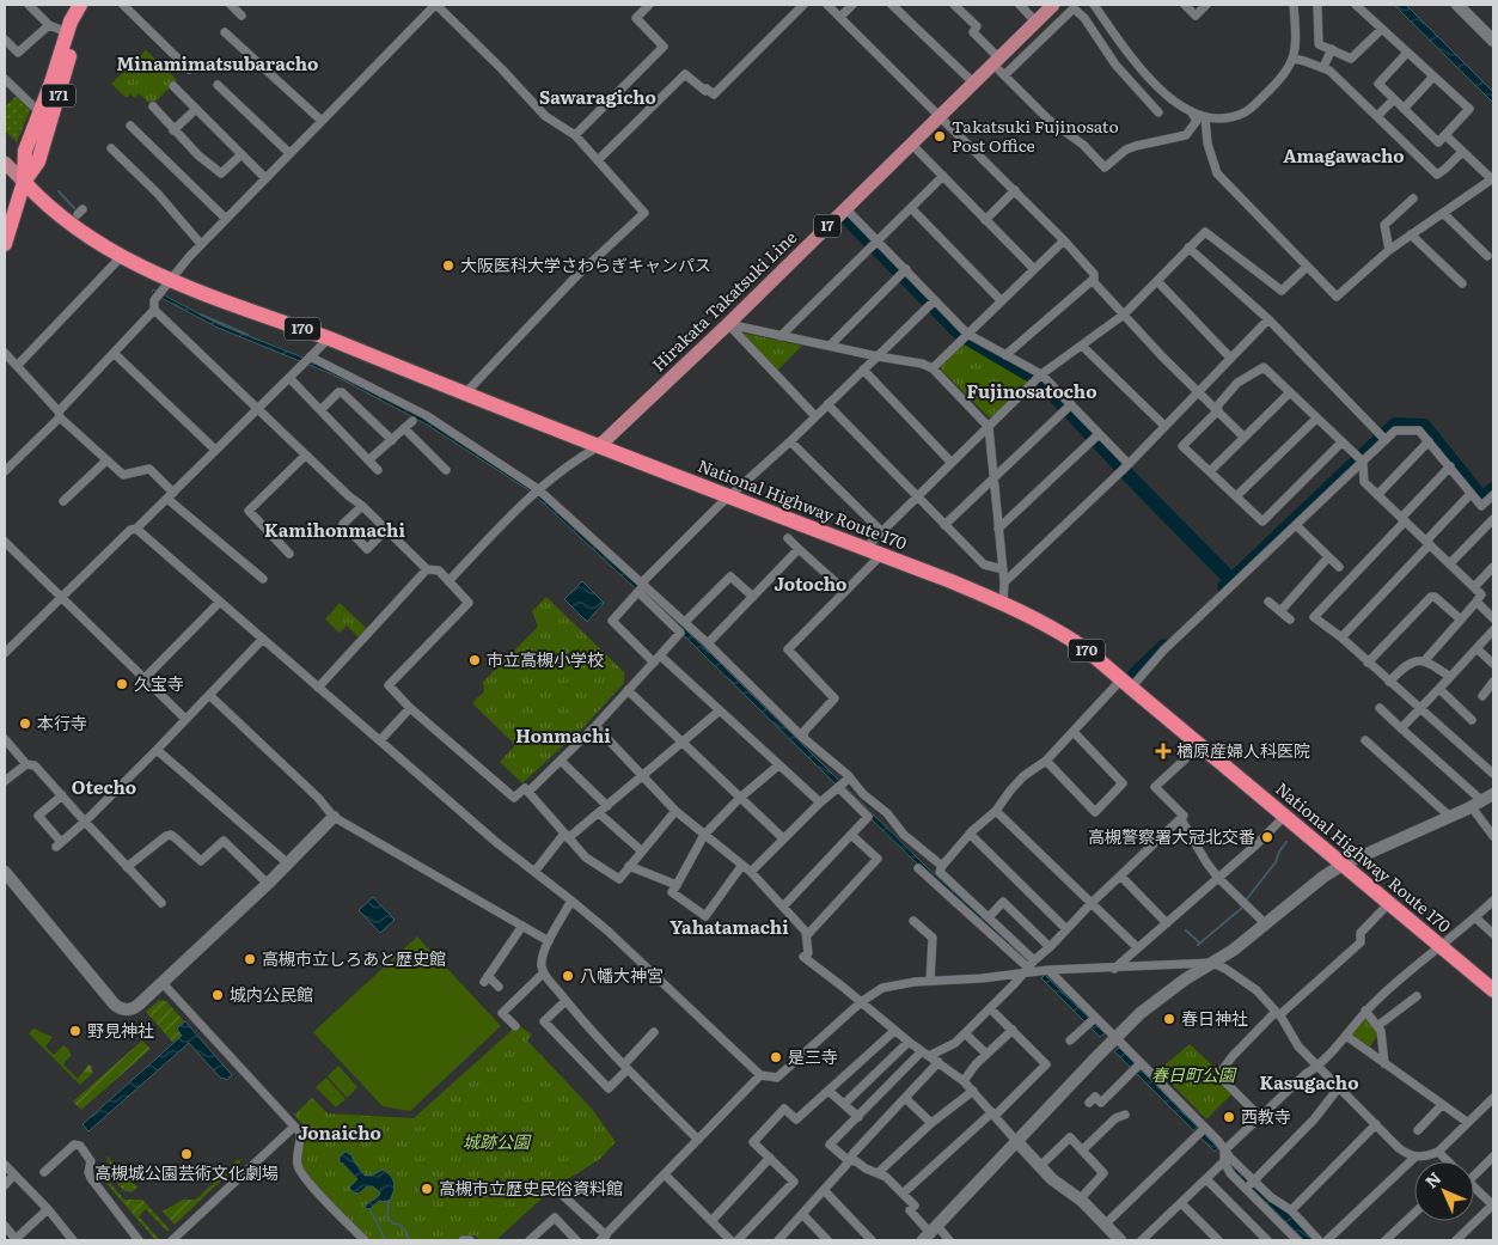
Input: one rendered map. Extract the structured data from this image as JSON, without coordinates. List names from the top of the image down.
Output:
{
  "streets": {
    "highway": ["171", "170", "National Highway Route 170"],
    "main road": ["17", "Hirakata Takatsuki Line"]
  },
  "crossings": [
    ["171", "National Highway Route 170"],
    ["Hirakata Takatsuki Line", "National Highway Route 170"]
  ],
  "districts": [
    "Minamimatsubaracho",
    "Sawaragicho",
    "Amagawacho",
    "Fujinosatocho",
    "Kamihonmachi",
    "Jotocho",
    "Honmachi",
    "Otecho",
    "Yahatamachi",
    "Kasugacho",
    "Jonaicho"
  ],
  "parks": ["春日町公園", "城跡公園"],
  "places": {
    "other": [
      "Takatsuki Fujinosato Post Office",
      "大阪医科大学さわらぎキャンパス",
      "市立高槻小学校",
      "久宝寺",
      "本行寺",
      "高槻警察署大冠北交番",
      "高槻市立しろあと歴史館",
      "八幡大神宮",
      "城内公民館",
      "春日神社",
      "野見神社",
      "是三寺",
      "西教寺",
      "高槻城公園芸術文化劇場",
      "高槻市立歴史民俗資料館"
    ],
    "health": ["楢原産婦人科医院"]
  },
  "north": "top left"
}
